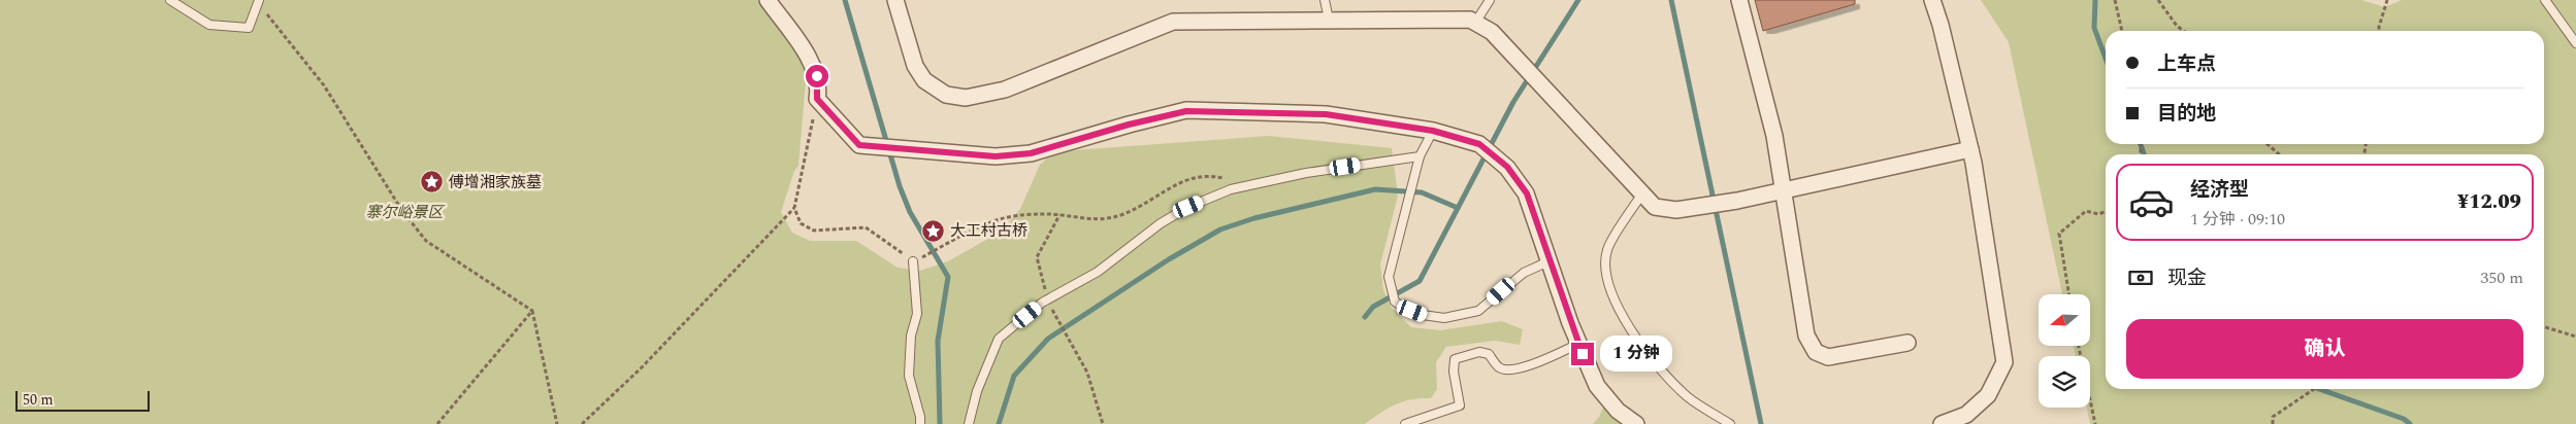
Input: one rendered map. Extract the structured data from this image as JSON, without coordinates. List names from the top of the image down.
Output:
{
  "parks": ["寨尔峪景区"],
  "places": {
    "place": ["傅增湘家族墓", "大工村古桥"]
  },
  "scale_bar": "50 m",
  "north": "left",
  "page": {
    "banner": ["上车点", "目的地"],
    "list": [
      {
        "name": "经济型",
        "note": "1 分钟 · 09:10",
        "value": "¥12.09"
      }
    ],
    "pay": ["现金", "350 m"],
    "buttons": "确认",
    "bubble": "1 分钟",
    "scale": "50 m"
  }
}
